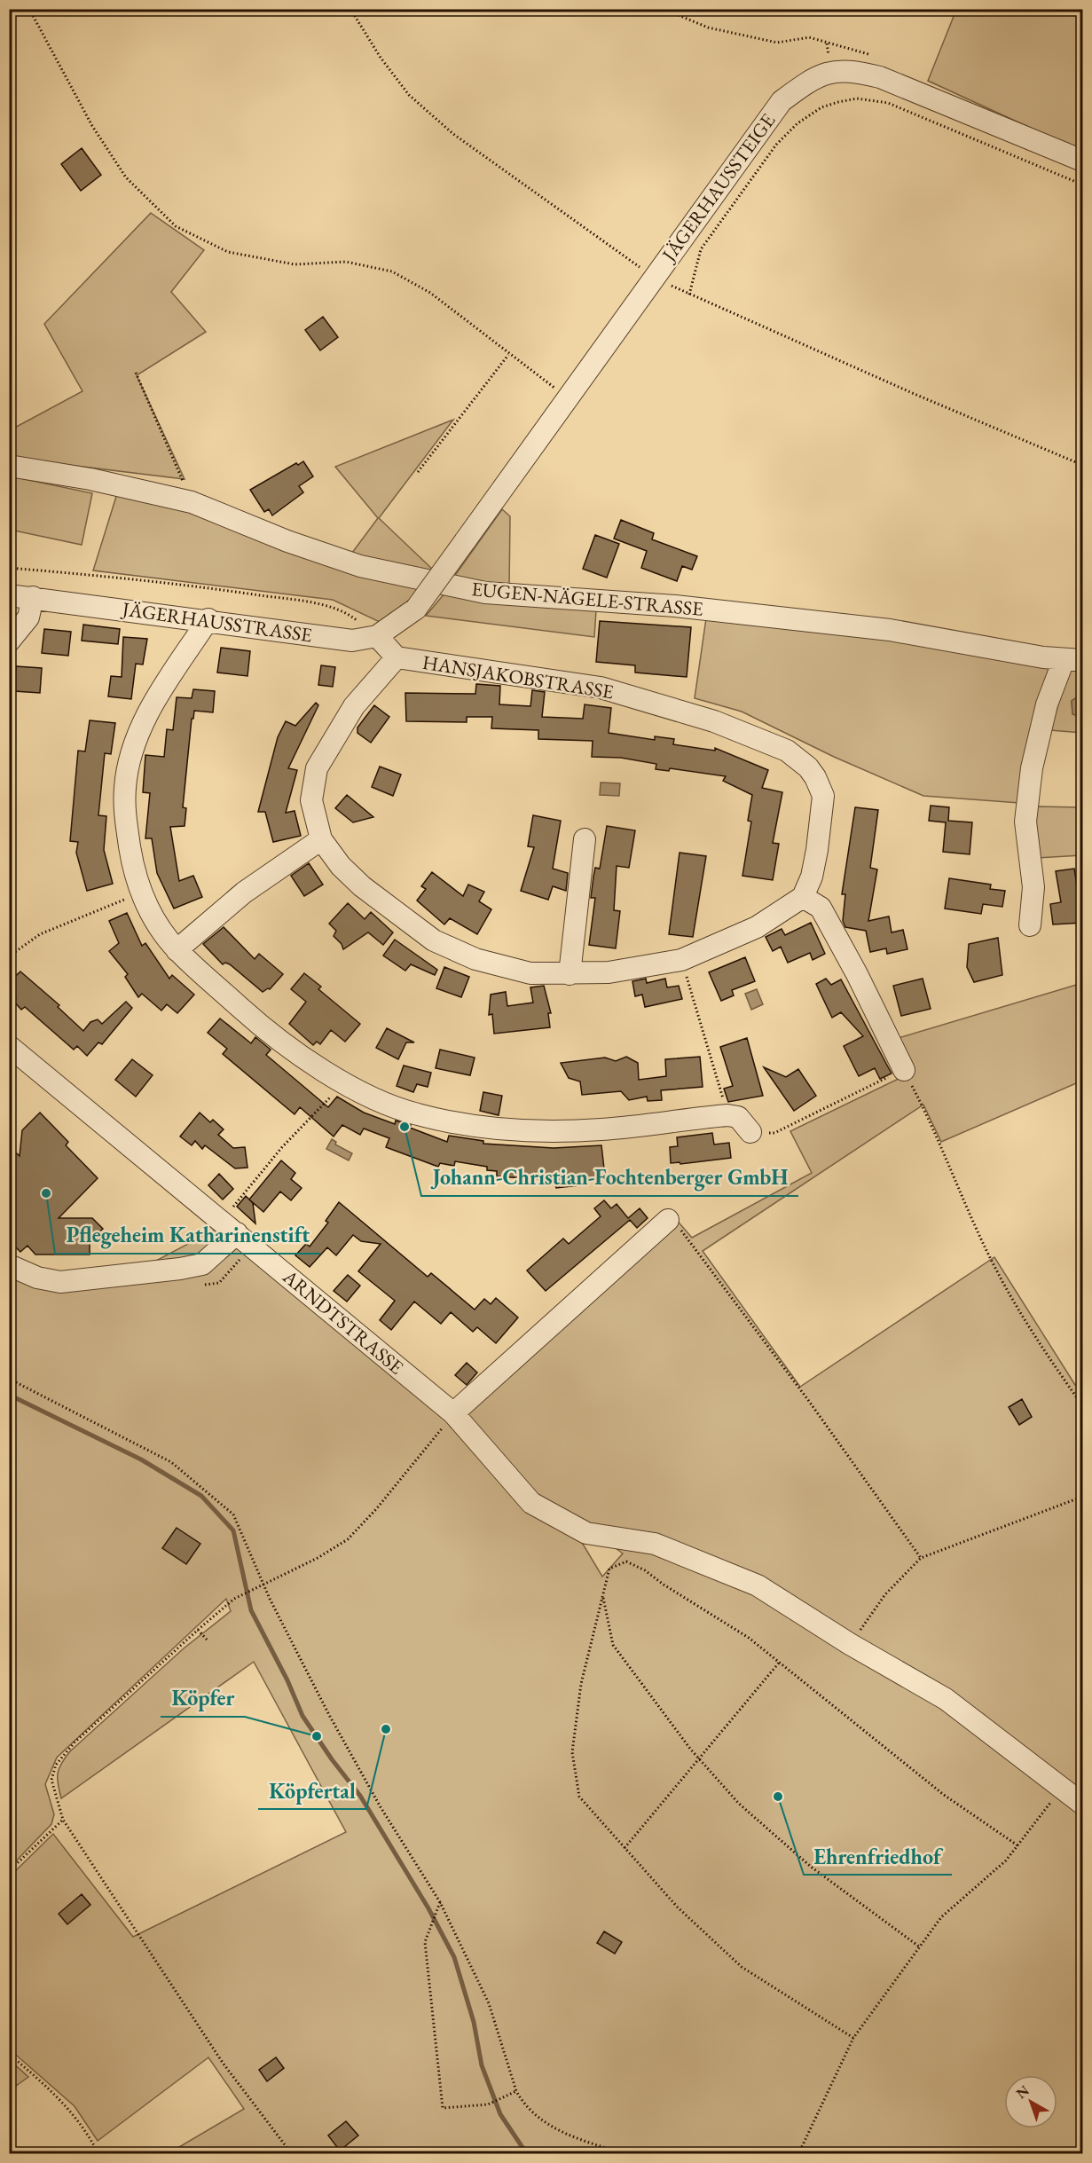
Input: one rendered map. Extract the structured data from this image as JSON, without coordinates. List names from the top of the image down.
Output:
{
  "streets": {
    "street": [
      "JÄGERHAUSSTEIGE",
      "EUGEN-NÄGELE-STRASSE",
      "JÄGERHAUSSTRASSE",
      "HANSJAKOBSTRASSE",
      "ARNDTSTRASSE"
    ]
  },
  "crossings": [
    ["JÄGERHAUSSTEIGE", "JÄGERHAUSSTRASSE"],
    ["JÄGERHAUSSTRASSE", "HANSJAKOBSTRASSE"]
  ],
  "places": [
    "Johann-Christian-Fochtenberger GmbH",
    "Pflegeheim Katharinenstift",
    "Köpfertal",
    "Köpfer",
    "Ehrenfriedhof"
  ],
  "north": "top left"
}
